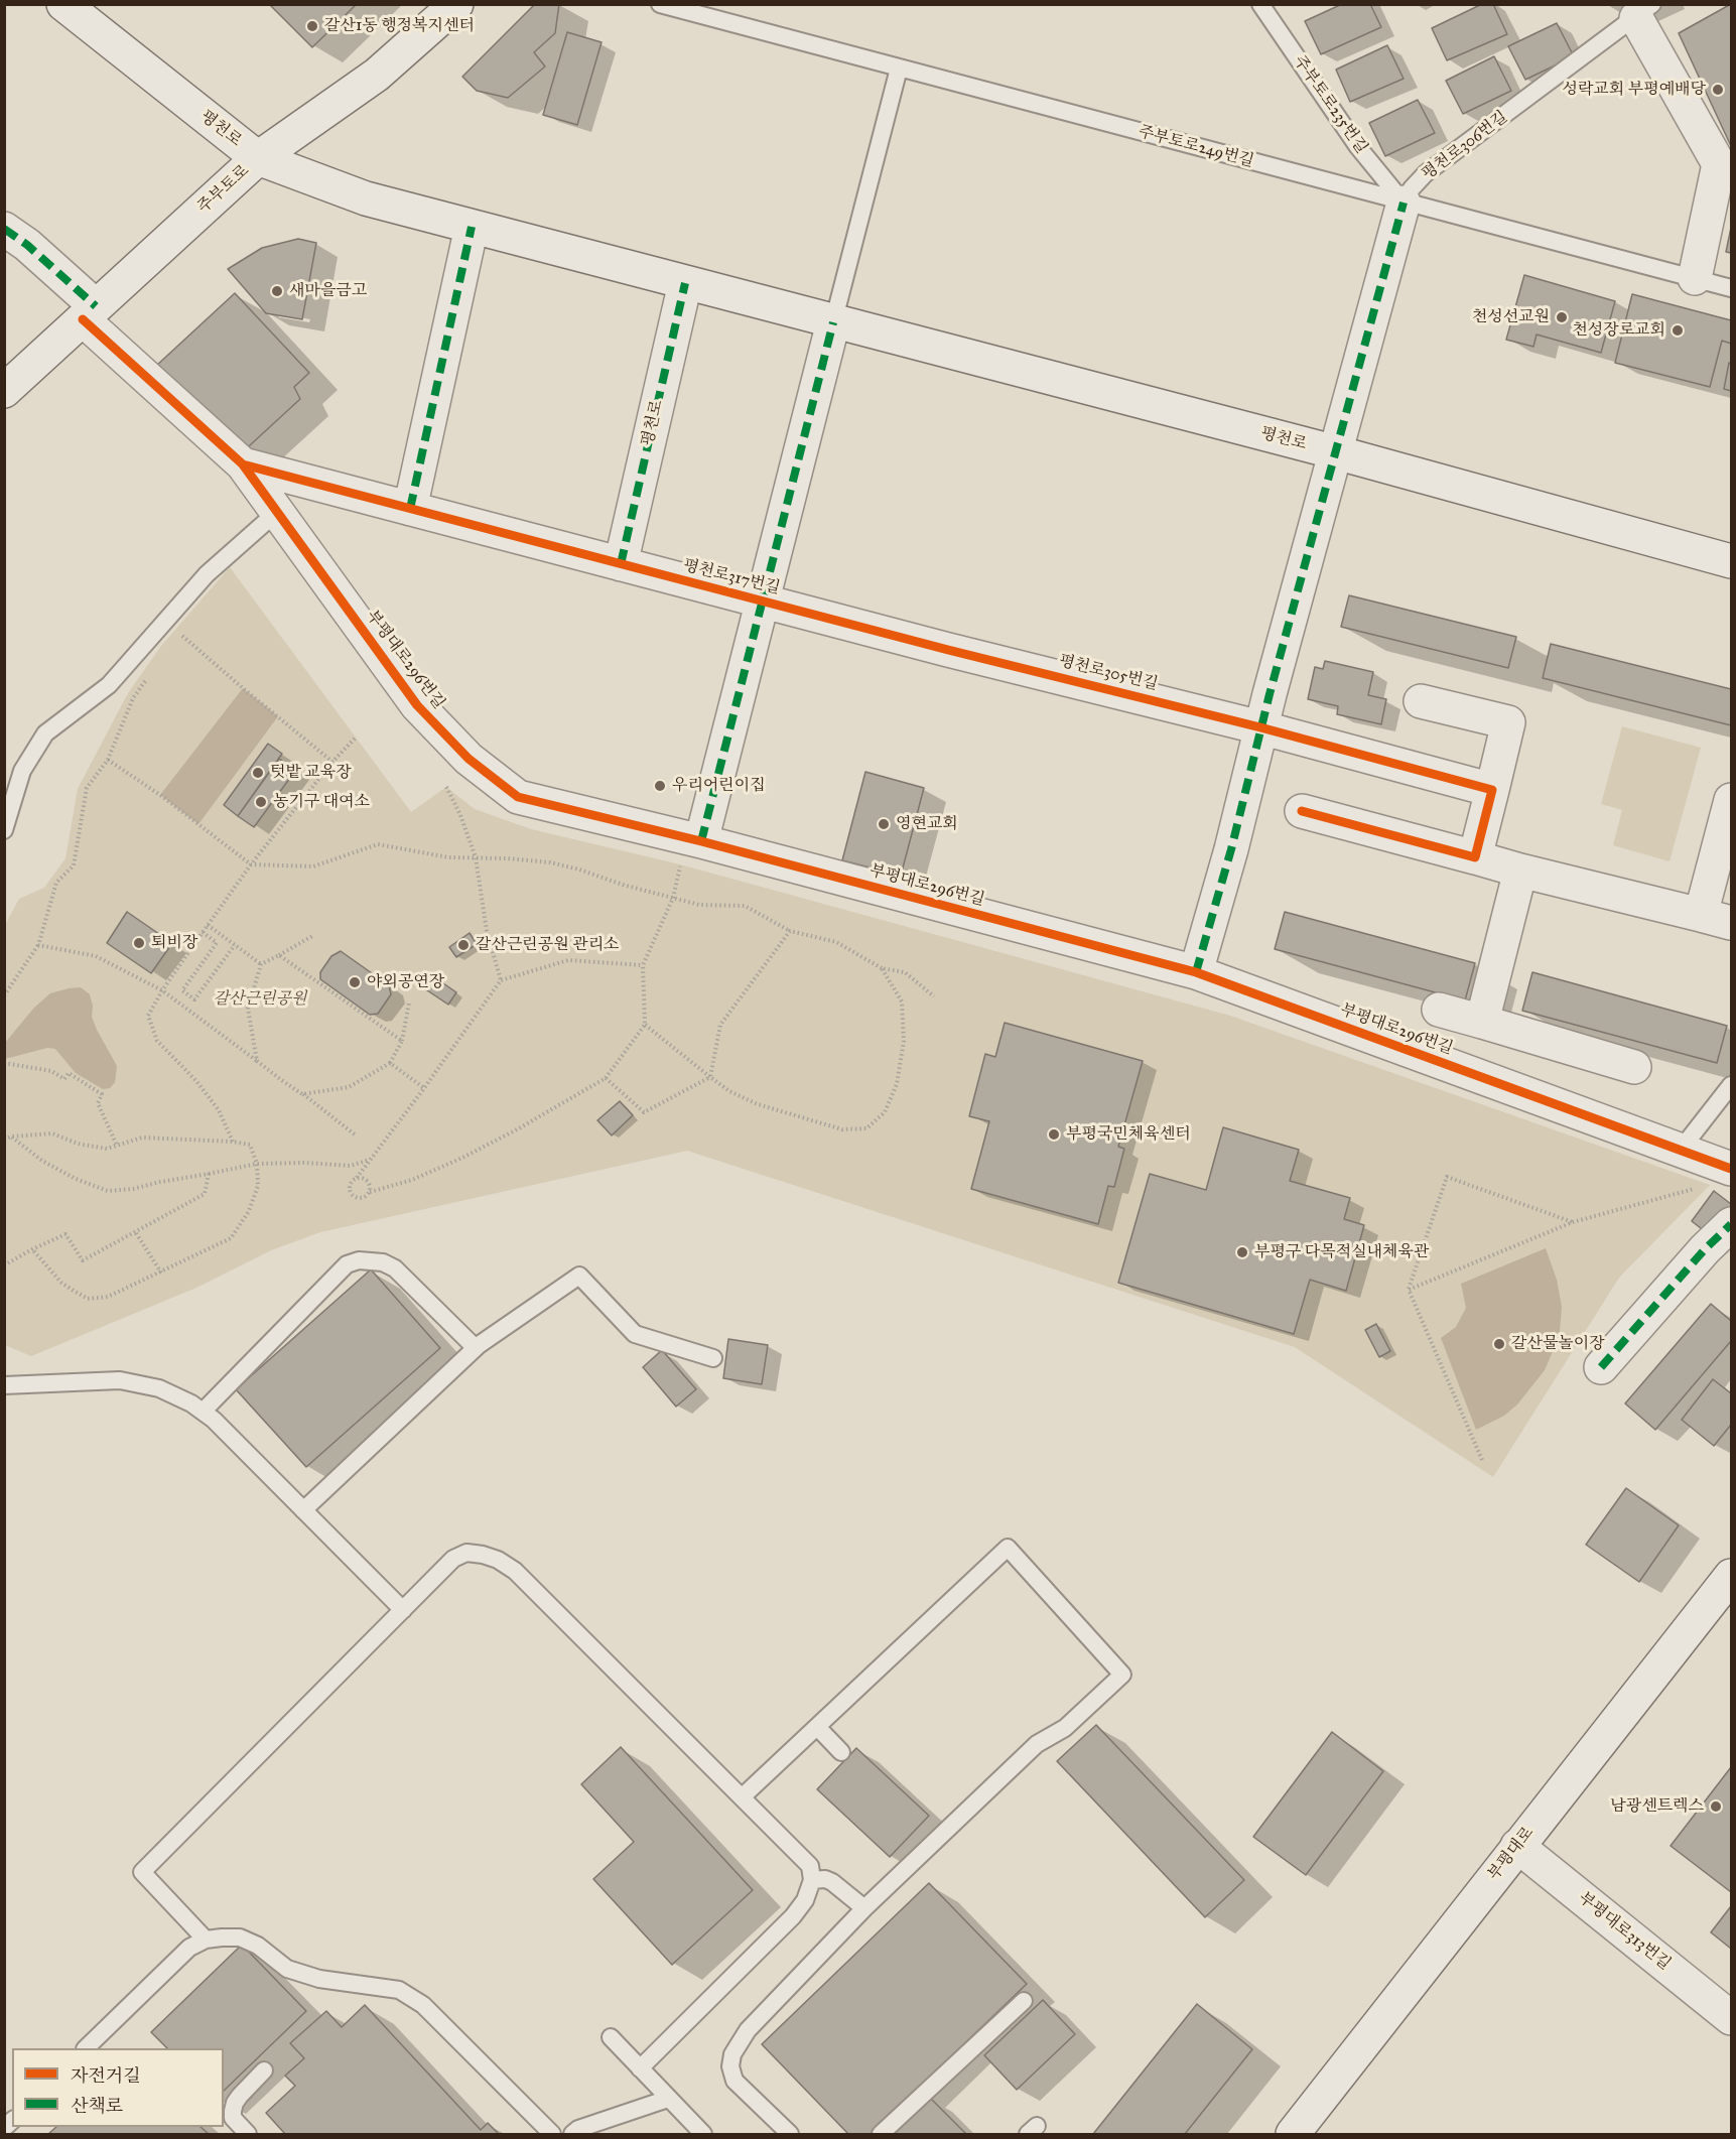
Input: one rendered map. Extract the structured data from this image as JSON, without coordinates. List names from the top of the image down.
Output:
{
  "streets": {
    "street": [
      "평천로",
      "평천로306번길",
      "주부토로",
      "평천로317번길",
      "부평대로296번길",
      "평천로305번길",
      "부평대로",
      "부평대로313번길"
    ],
    "lane": ["주부토로235번길", "주부토로249번길"]
  },
  "crossings": [
    ["주부토로235번길", "평천로306번길"],
    ["주부토로235번길", "주부토로249번길"],
    ["평천로", "평천로306번길"],
    ["평천로", "주부토로"],
    ["평천로", "평천로317번길"],
    ["평천로306번길", "주부토로249번길"],
    ["주부토로", "부평대로296번길"],
    ["평천로317번길", "부평대로296번길"],
    ["평천로317번길", "평천로305번길"],
    ["부평대로", "부평대로313번길"]
  ],
  "parks": ["갈산근린공원"],
  "places": [
    "갈산1동 행정복지센터",
    "성락교회 부평예배당",
    "새마을금고",
    "천성선교원",
    "천성장로교회",
    "텃밭 교육장",
    "우리어린이집",
    "농기구 대여소",
    "영현교회",
    "퇴비장",
    "갈산근린공원 관리소",
    "야외공연장",
    "부평국민체육센터",
    "부평구 다목적실내체육관",
    "갈산물놀이장",
    "남광센트렉스"
  ],
  "legend": ["자전거길", "산책로"]
}
